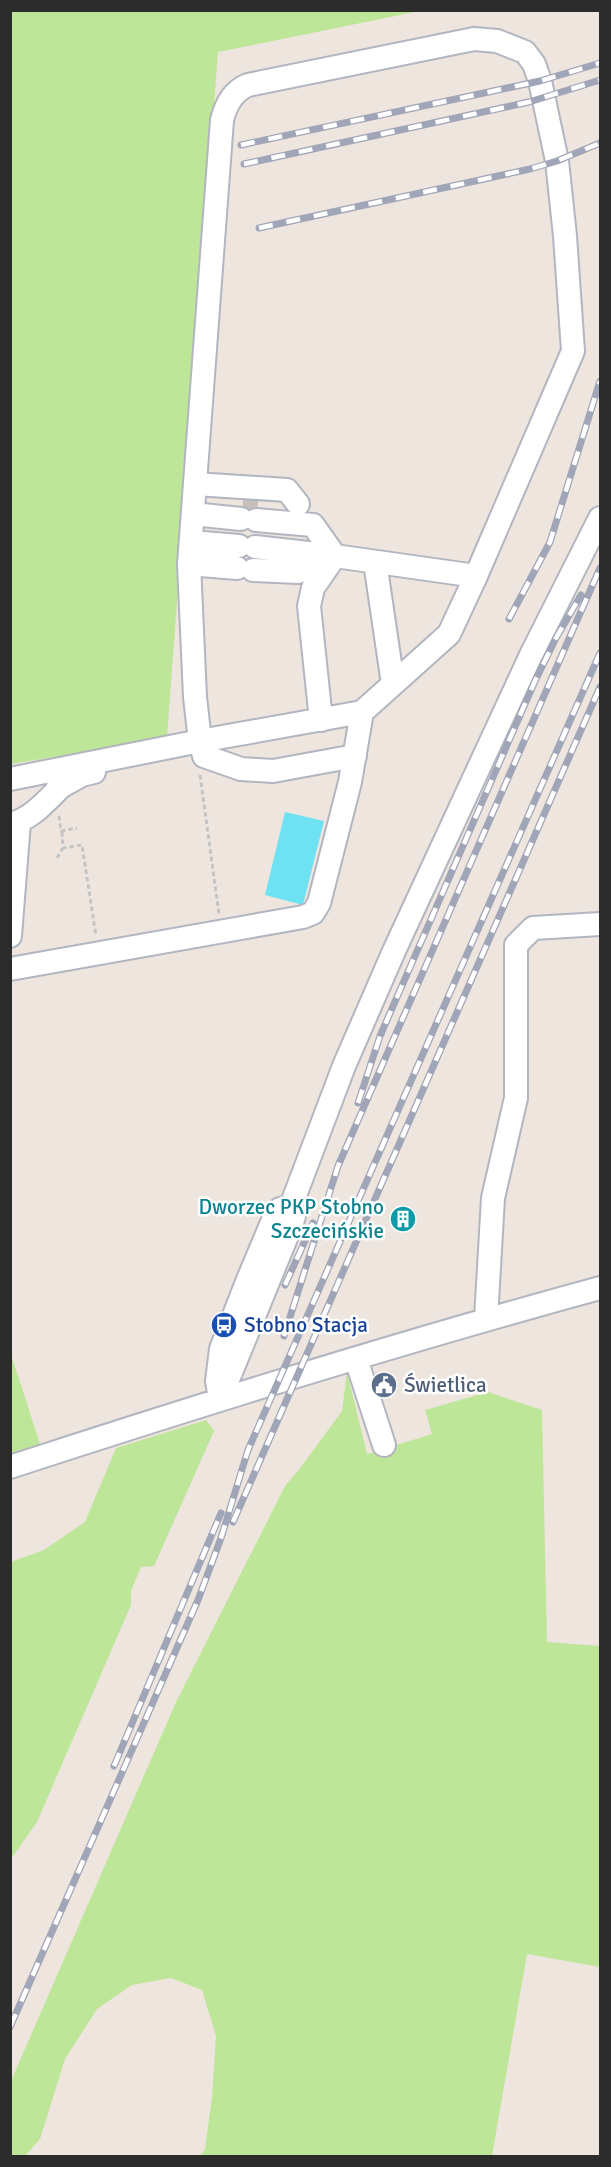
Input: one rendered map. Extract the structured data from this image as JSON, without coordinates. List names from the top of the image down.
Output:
{
  "places": {
    "building": ["Dworzec PKP Stobno Szczecińskie"],
    "bus stop": ["Stobno Stacja"],
    "public building": ["Świetlica"]
  }
}
